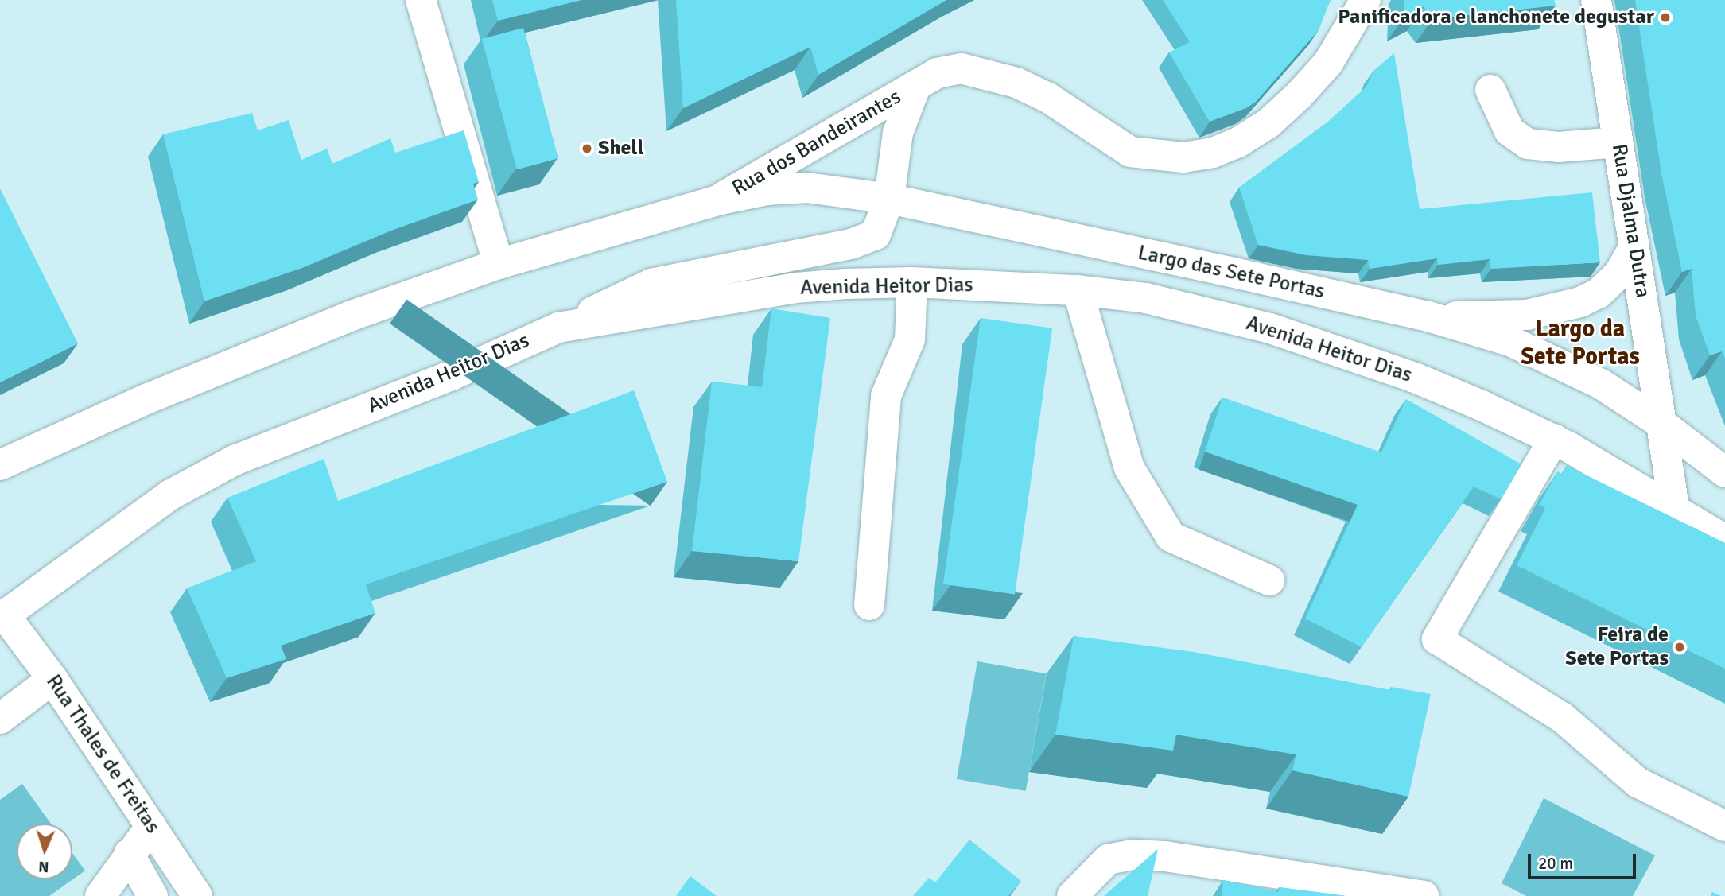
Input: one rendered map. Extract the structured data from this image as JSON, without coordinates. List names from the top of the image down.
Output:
{
  "streets": {
    "main road": [
      "Rua dos Bandeirantes",
      "Rua Djalma Dutra",
      "Largo das Sete Portas",
      "Avenida Heitor Dias",
      "Rua Thales de Freitas"
    ]
  },
  "crossings": [
    ["Rua dos Bandeirantes", "Largo das Sete Portas"],
    ["Rua dos Bandeirantes", "Avenida Heitor Dias"],
    ["Rua Djalma Dutra", "Largo das Sete Portas"],
    ["Rua Djalma Dutra", "Avenida Heitor Dias"],
    ["Avenida Heitor Dias", "Rua Thales de Freitas"]
  ],
  "districts": ["Largo da Sete Portas"],
  "places": ["Panificadora e lanchonete degustar", "Shell", "Feira de Sete Portas"],
  "scale_bar": "20 m",
  "north": "bottom"
}
